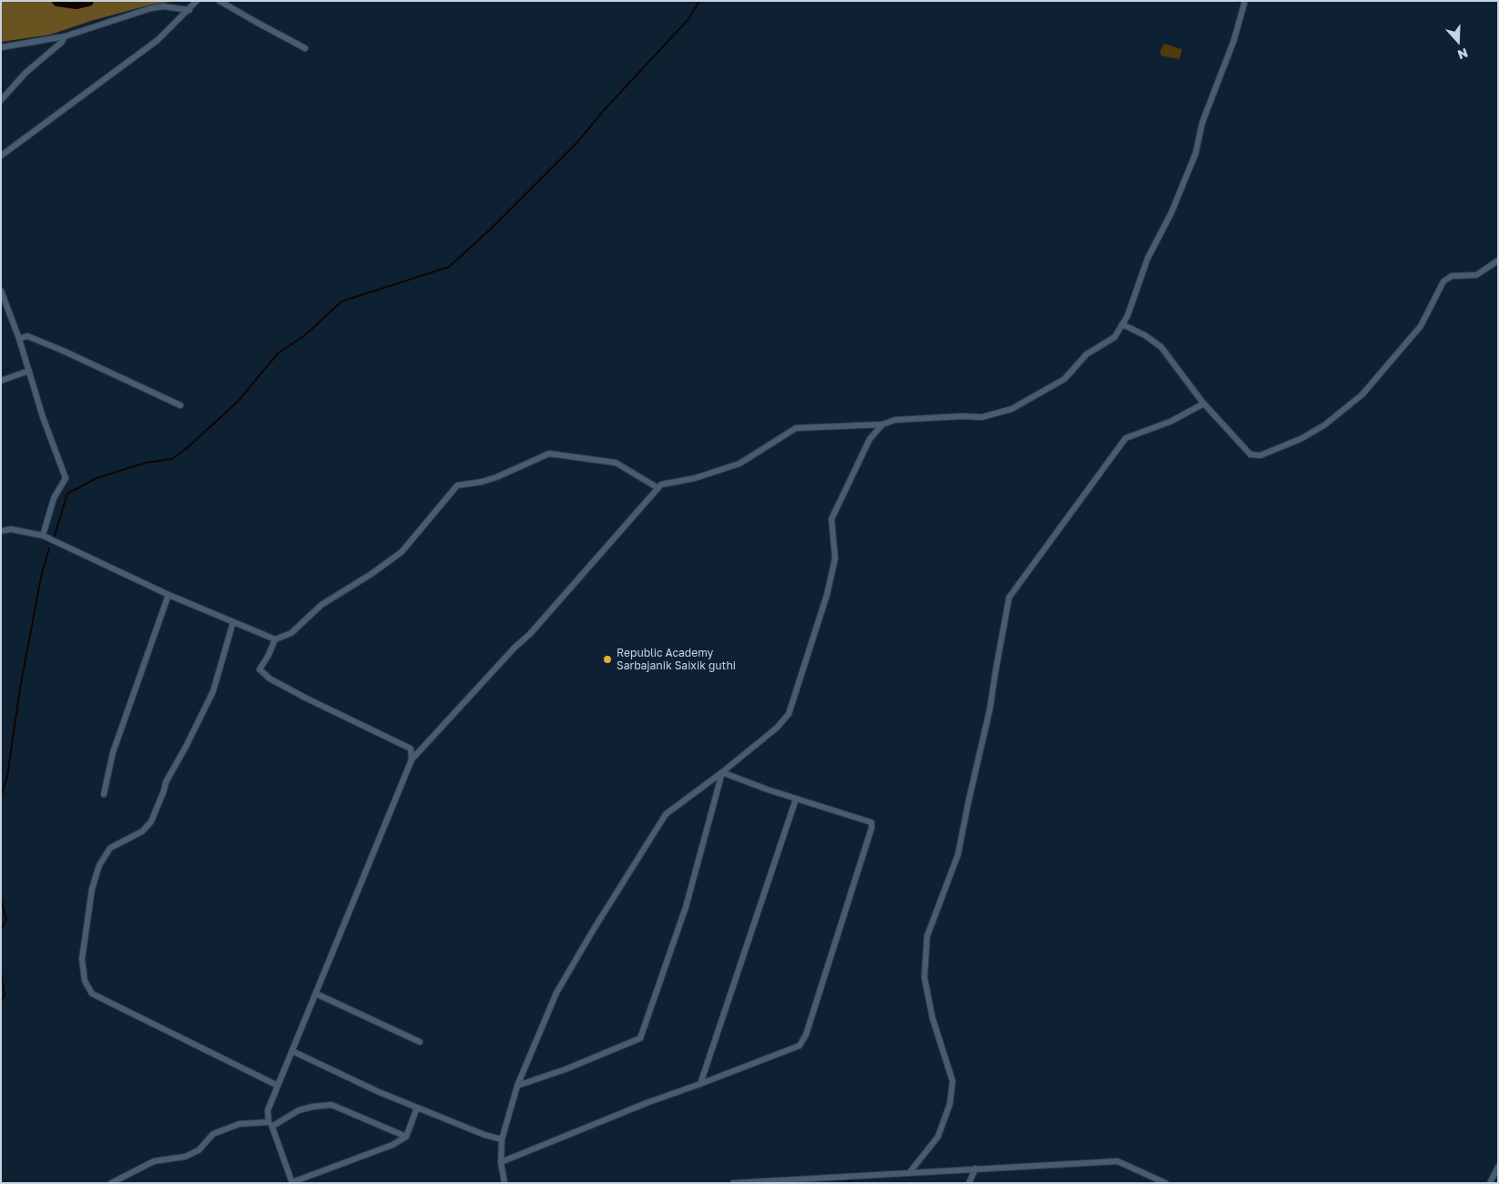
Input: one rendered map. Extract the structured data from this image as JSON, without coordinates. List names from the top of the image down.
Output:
{
  "places": ["Republic Academy Sarbajanik Saixik guthi"],
  "north": "bottom"
}
